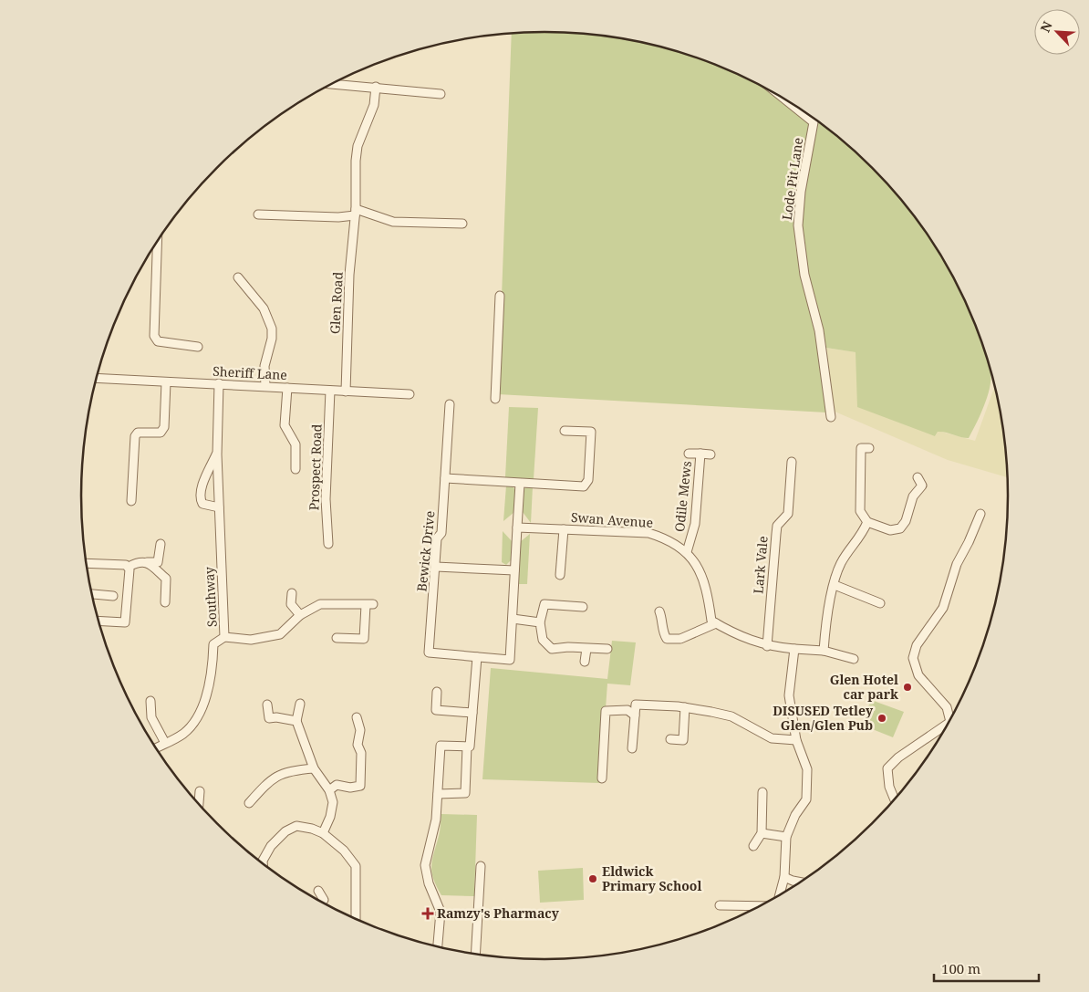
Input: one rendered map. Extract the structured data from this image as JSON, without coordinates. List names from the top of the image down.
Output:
{
  "streets": {
    "street": [
      "Lode Pit Lane",
      "Glen Road",
      "Sheriff Lane",
      "Prospect Road",
      "Odile Mews",
      "Swan Avenue",
      "Bewick Drive",
      "Lark Vale",
      "Southway"
    ]
  },
  "crossings": [
    ["Glen Road", "Sheriff Lane"],
    ["Sheriff Lane", "Prospect Road"],
    ["Sheriff Lane", "Southway"],
    ["Odile Mews", "Swan Avenue"]
  ],
  "places": {
    "other": ["Glen Hotel car park", "DISUSED Tetley Glen/Glen Pub", "Eldwick Primary School"],
    "health": ["Ramzy's Pharmacy"]
  },
  "scale_bar": "100 m",
  "north": "top left"
}
